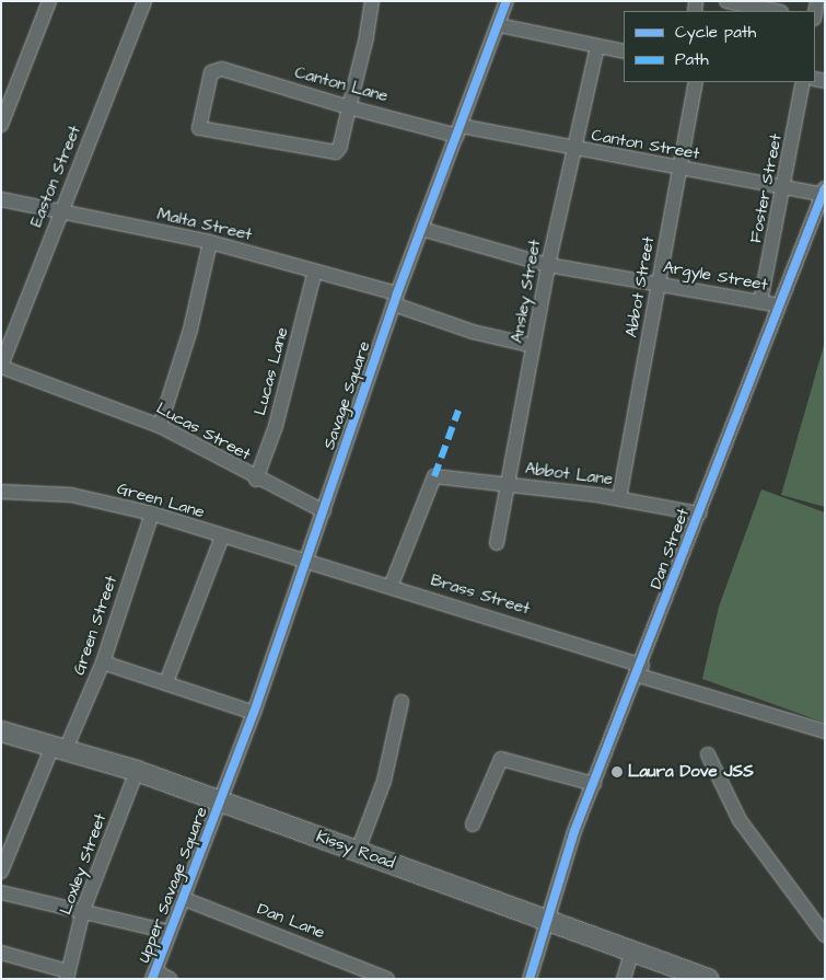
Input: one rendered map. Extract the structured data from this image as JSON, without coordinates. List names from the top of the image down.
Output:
{
  "streets": {
    "main road": ["Kissy Road"],
    "street": [
      "Canton Lane",
      "Canton Street",
      "Easton Street",
      "Foster Street",
      "Malta Street",
      "Argyle Street",
      "Abbot Street",
      "Ansley Street",
      "Lucas Lane",
      "Savage Square",
      "Lucas Street",
      "Abbot Lane",
      "Green Lane",
      "Dan Street",
      "Brass Street",
      "Green Street",
      "Loxley Street",
      "Upper Savage Square",
      "Dan Lane"
    ]
  },
  "crossings": [
    ["Canton Lane", "Canton Street"],
    ["Canton Lane", "Savage Square"],
    ["Canton Street", "Foster Street"],
    ["Canton Street", "Abbot Street"],
    ["Canton Street", "Ansley Street"],
    ["Canton Street", "Savage Square"],
    ["Canton Street", "Dan Street"],
    ["Easton Street", "Malta Street"],
    ["Easton Street", "Lucas Street"],
    ["Foster Street", "Argyle Street"],
    ["Malta Street", "Ansley Street"],
    ["Malta Street", "Lucas Lane"],
    ["Malta Street", "Savage Square"],
    ["Argyle Street", "Abbot Street"],
    ["Argyle Street", "Ansley Street"],
    ["Argyle Street", "Savage Square"],
    ["Argyle Street", "Dan Street"],
    ["Abbot Street", "Abbot Lane"],
    ["Ansley Street", "Abbot Lane"],
    ["Lucas Lane", "Lucas Street"],
    ["Savage Square", "Lucas Street"],
    ["Savage Square", "Green Lane"],
    ["Savage Square", "Brass Street"],
    ["Savage Square", "Kissy Road"],
    ["Savage Square", "Upper Savage Square"],
    ["Abbot Lane", "Dan Street"],
    ["Abbot Lane", "Brass Street"],
    ["Green Lane", "Brass Street"],
    ["Green Lane", "Green Street"],
    ["Dan Street", "Brass Street"],
    ["Dan Street", "Kissy Road"],
    ["Green Street", "Kissy Road"],
    ["Kissy Road", "Loxley Street"],
    ["Kissy Road", "Upper Savage Square"],
    ["Upper Savage Square", "Dan Lane"]
  ],
  "places": ["Laura Dove JSS"],
  "legend": ["Cycle path", "Path"]
}
